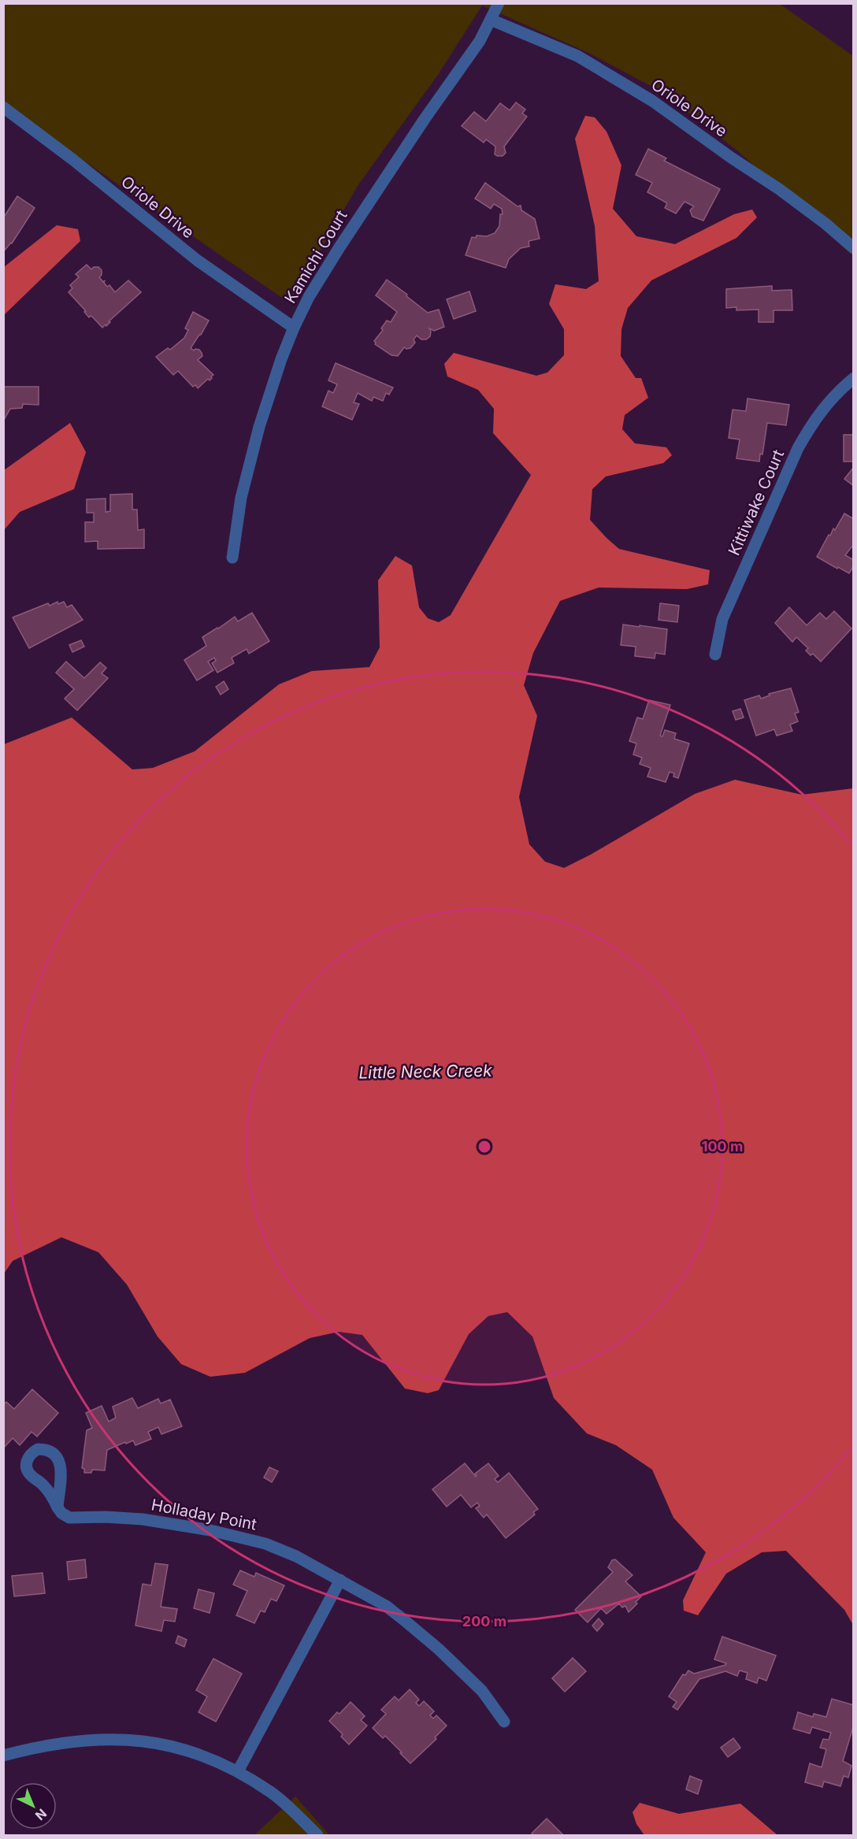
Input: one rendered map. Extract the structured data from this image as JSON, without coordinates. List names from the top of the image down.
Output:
{
  "streets": {
    "street": [
      "Oriole Drive",
      "Kamichi Court",
      "Kittiwake Court",
      "Holladay Point"
    ]
  },
  "crossings": [
    ["Oriole Drive", "Kamichi Court"]
  ],
  "water": ["Little Neck Creek"],
  "north": "bottom right",
  "rings": ["100 m", "200 m"]
}
